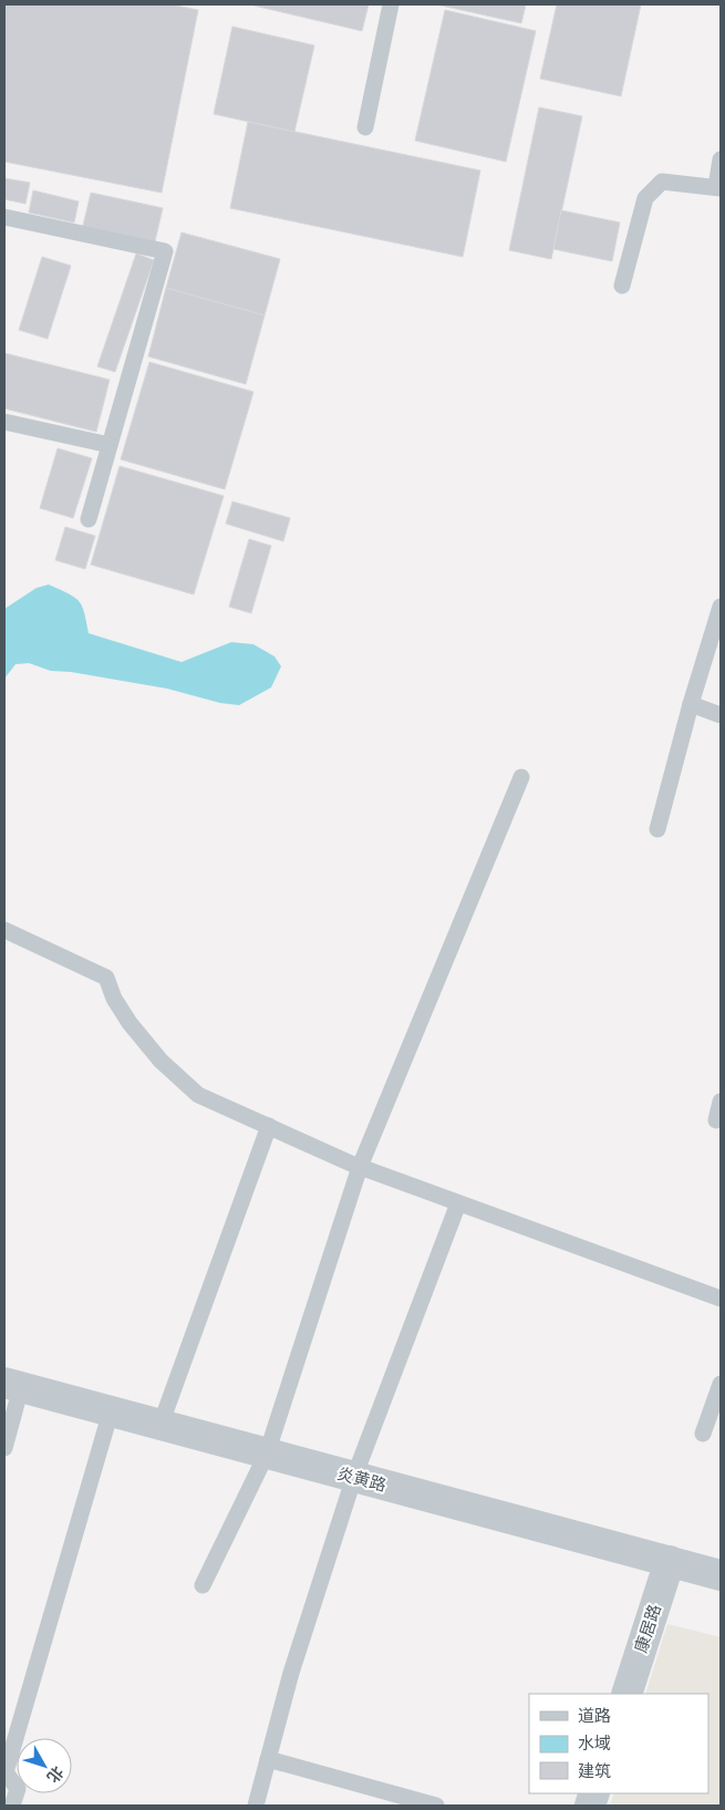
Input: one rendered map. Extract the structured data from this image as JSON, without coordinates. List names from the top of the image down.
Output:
{
  "streets": {
    "street": ["炎黄路", "康居路"]
  },
  "crossings": [
    ["炎黄路", "康居路"]
  ],
  "legend": ["道路", "水域", "建筑"],
  "north": "bottom right"
}
